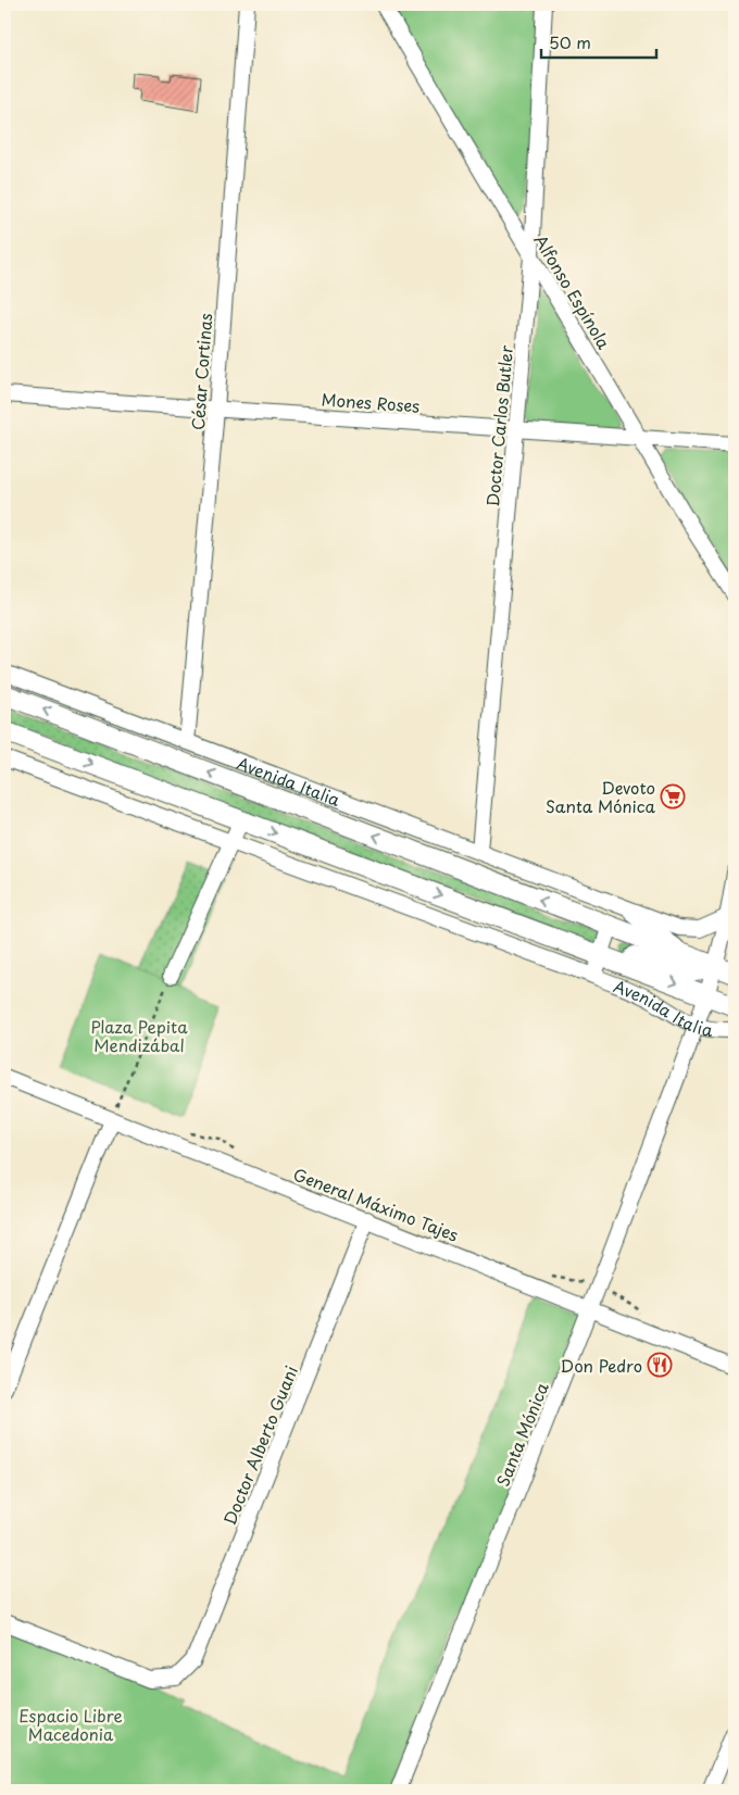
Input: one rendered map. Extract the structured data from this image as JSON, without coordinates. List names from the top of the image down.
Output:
{
  "streets": {
    "main road": ["Avenida Italia"],
    "street": [
      "Alfonso Espínola",
      "César Cortinas",
      "Mones Roses",
      "Doctor Carlos Butler",
      "General Máximo Tajes",
      "Santa Mónica",
      "Doctor Alberto Guani"
    ]
  },
  "crossings": [
    ["Alfonso Espínola", "Mones Roses"],
    ["Alfonso Espínola", "Doctor Carlos Butler"],
    ["César Cortinas", "Mones Roses"],
    ["César Cortinas", "Avenida Italia"],
    ["Mones Roses", "Doctor Carlos Butler"],
    ["Doctor Carlos Butler", "Avenida Italia"],
    ["Avenida Italia", "Santa Mónica"],
    ["General Máximo Tajes", "Santa Mónica"],
    ["General Máximo Tajes", "Doctor Alberto Guani"]
  ],
  "parks": ["Plaza Pepita Mendizábal", "Espacio Libre Macedonia"],
  "places": {
    "supermarket": ["Devoto Santa Mónica"],
    "restaurant": ["Don Pedro"]
  },
  "scale_bar": "50 m"
}
